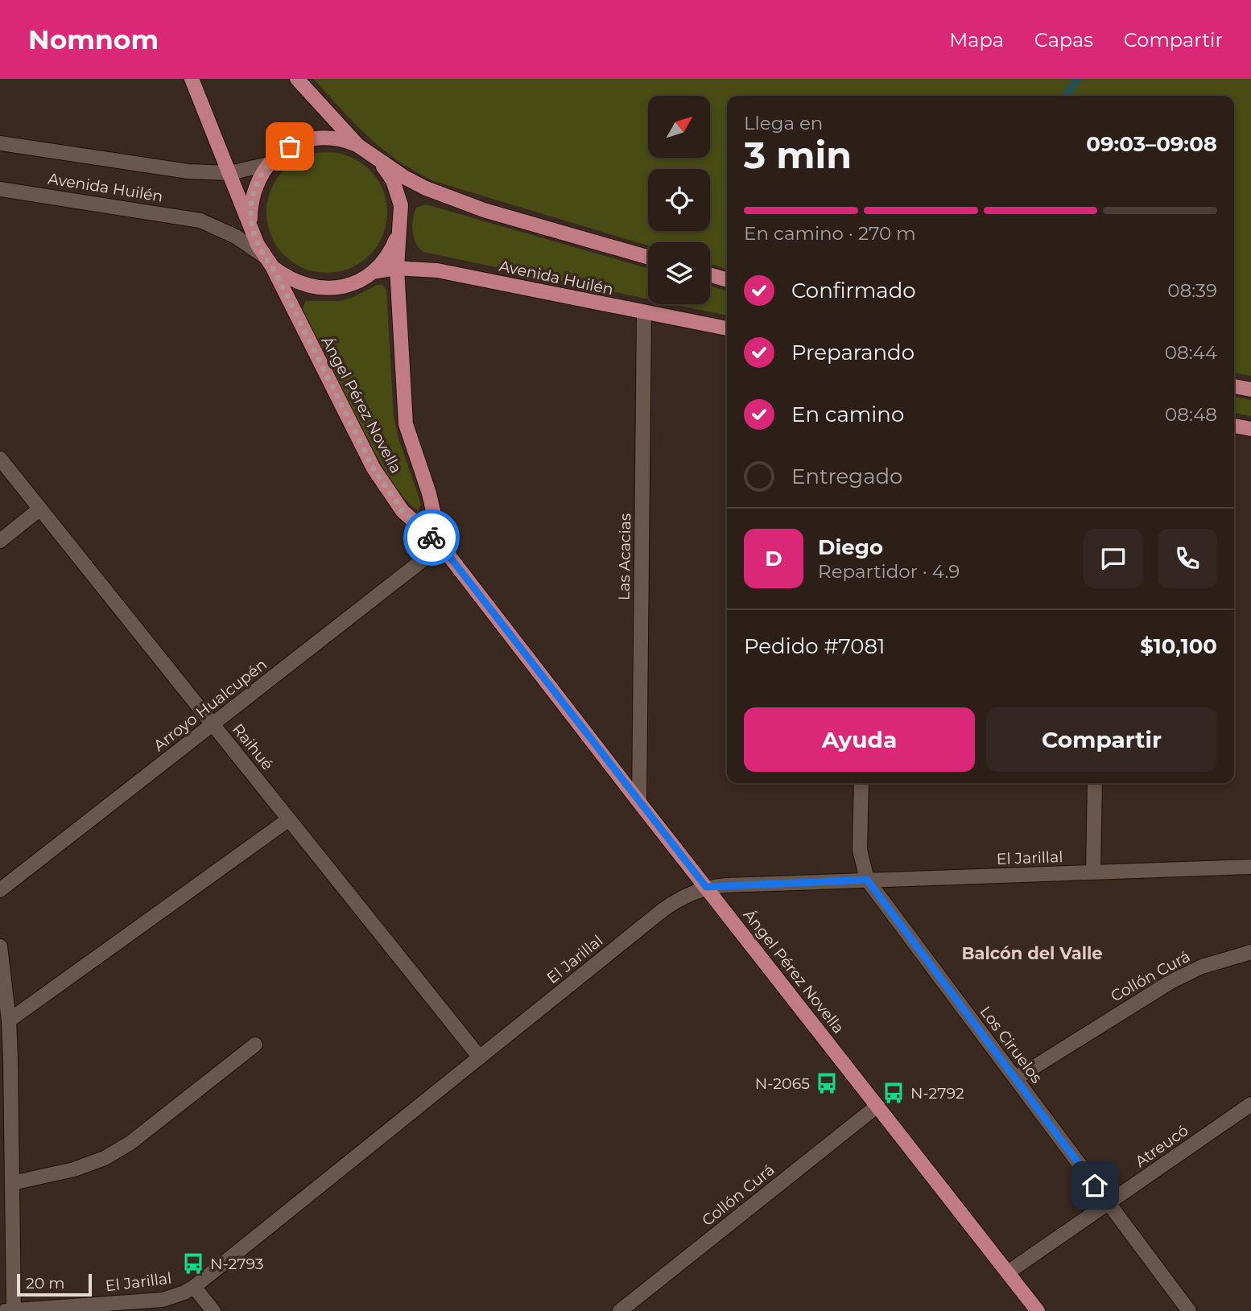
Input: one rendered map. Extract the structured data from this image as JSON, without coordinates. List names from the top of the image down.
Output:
{
  "streets": {
    "main road": ["Avenida Huilén", "Ángel Pérez Novella"],
    "street": [
      "Las Acacias",
      "Arroyo Hualcupén",
      "Raihué",
      "El Jarillal",
      "Collón Curá",
      "Los Ciruelos",
      "Atreucó"
    ]
  },
  "crossings": [
    ["Avenida Huilén", "Ángel Pérez Novella"],
    ["Avenida Huilén", "Las Acacias"],
    ["Ángel Pérez Novella", "Las Acacias"],
    ["Ángel Pérez Novella", "Arroyo Hualcupén"],
    ["Ángel Pérez Novella", "El Jarillal"],
    ["Ángel Pérez Novella", "Collón Curá"],
    ["Ángel Pérez Novella", "Atreucó"],
    ["Arroyo Hualcupén", "Raihué"],
    ["Raihué", "El Jarillal"],
    ["El Jarillal", "Los Ciruelos"],
    ["Collón Curá", "Los Ciruelos"],
    ["Los Ciruelos", "Atreucó"]
  ],
  "districts": ["Balcón del Valle"],
  "places": {
    "bus stop": ["N-2065", "N-2792", "N-2793"]
  },
  "scale_bar": "20 m",
  "north": "top right",
  "page": {
    "header": "Nomnom",
    "nav": ["Mapa", "Capas", "Compartir"],
    "heading": ["3 min", "Llega en", "09:03–09:08"],
    "panel": [
      "Diego",
      "Repartidor · 4.9",
      "Pedido #7081",
      "$10,100"
    ],
    "bar": "En camino · 270 m",
    "list": [
      ["Confirmado", "08:39"],
      ["Preparando", "08:44"],
      ["En camino", "08:48"],
      "Entregado"
    ],
    "round": "D",
    "buttons": ["Ayuda", "Compartir"],
    "scale": "20 m"
  }
}
